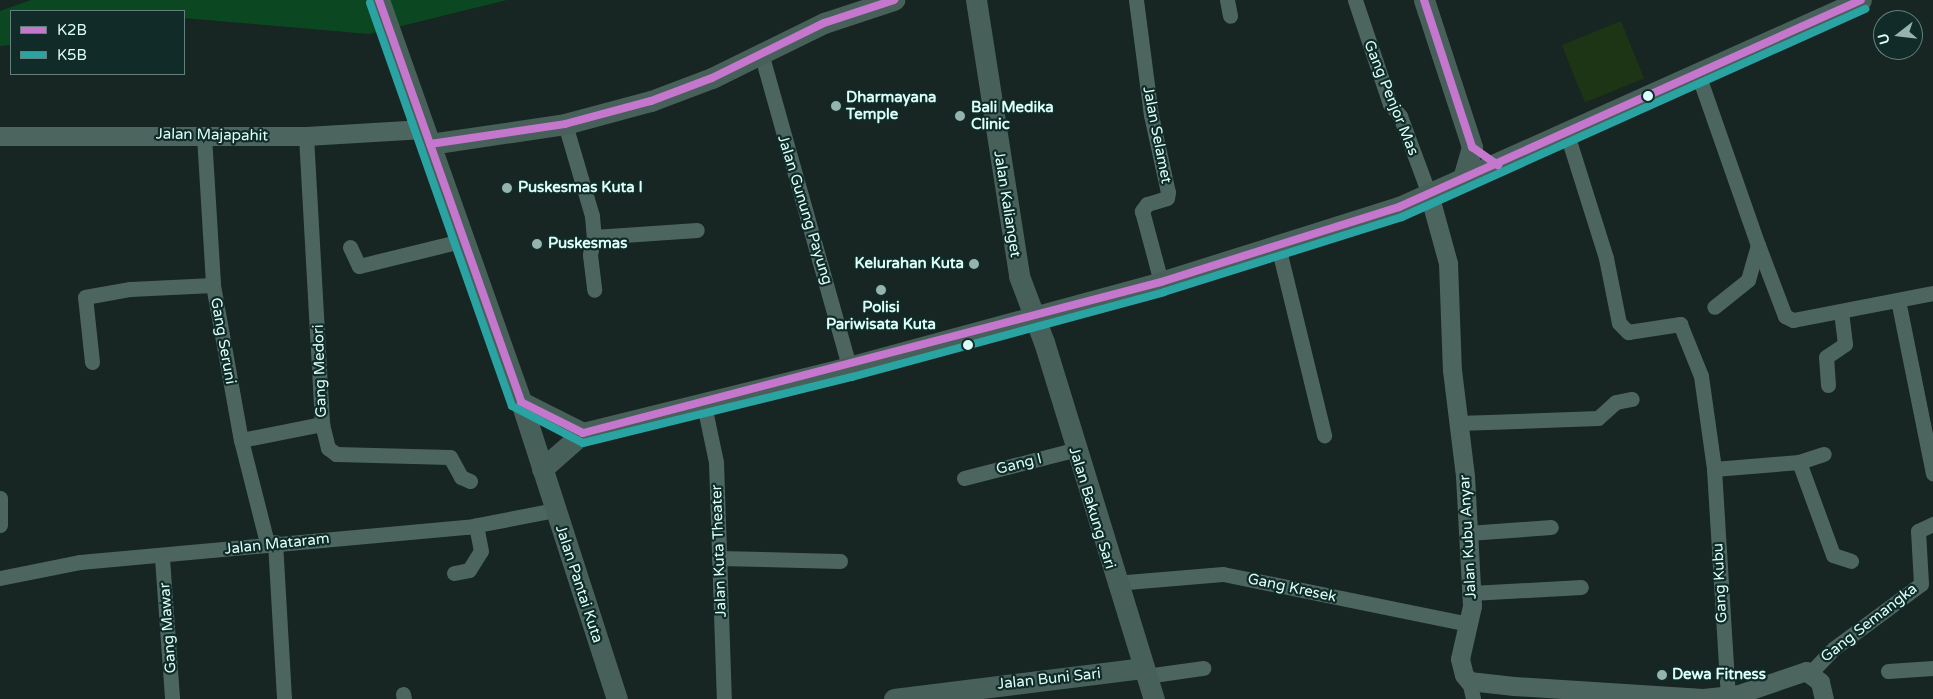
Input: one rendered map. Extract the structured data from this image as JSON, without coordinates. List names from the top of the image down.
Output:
{
  "streets": {
    "main road": [
      "Jalan Kalianget",
      "Jalan Bakung Sari",
      "Jalan Pantai Kuta",
      "Jalan Buni Sari"
    ],
    "street": [
      "Gang Penjor Mas",
      "Jalan Majapahit",
      "Jalan Selamet",
      "Jalan Gunung Payung",
      "Gang Seruni",
      "Gang Medori",
      "Gang I",
      "Jalan Kubu Anyar",
      "Jalan Mataram",
      "Jalan Kuta Theater",
      "Gang Kubu",
      "Gang Kresek",
      "Gang Semangka",
      "Gang Mawar"
    ]
  },
  "crossings": [
    ["Gang Penjor Mas", "Jalan Kubu Anyar"],
    ["Jalan Majapahit", "Gang Seruni"],
    ["Jalan Majapahit", "Gang Medori"],
    ["Jalan Majapahit", "Jalan Pantai Kuta"],
    ["Jalan Kalianget", "Jalan Bakung Sari"],
    ["Gang Seruni", "Jalan Mataram"],
    ["Gang I", "Jalan Bakung Sari"],
    ["Jalan Bakung Sari", "Gang Kresek"],
    ["Jalan Bakung Sari", "Jalan Buni Sari"],
    ["Jalan Kubu Anyar", "Gang Kubu"],
    ["Jalan Kubu Anyar", "Gang Kresek"],
    ["Jalan Kubu Anyar", "Gang Semangka"],
    ["Jalan Mataram", "Jalan Pantai Kuta"],
    ["Jalan Mataram", "Gang Mawar"]
  ],
  "places": [
    "Dharmayana Temple",
    "Bali Medika Clinic",
    "Puskesmas Kuta I",
    "Puskesmas",
    "Kelurahan Kuta",
    "Polisi Pariwisata Kuta",
    "Dewa Fitness"
  ],
  "lines": ["transit line K2B", "transit line K5B"],
  "legend": ["K2B", "K5B"],
  "north": "left"
}
